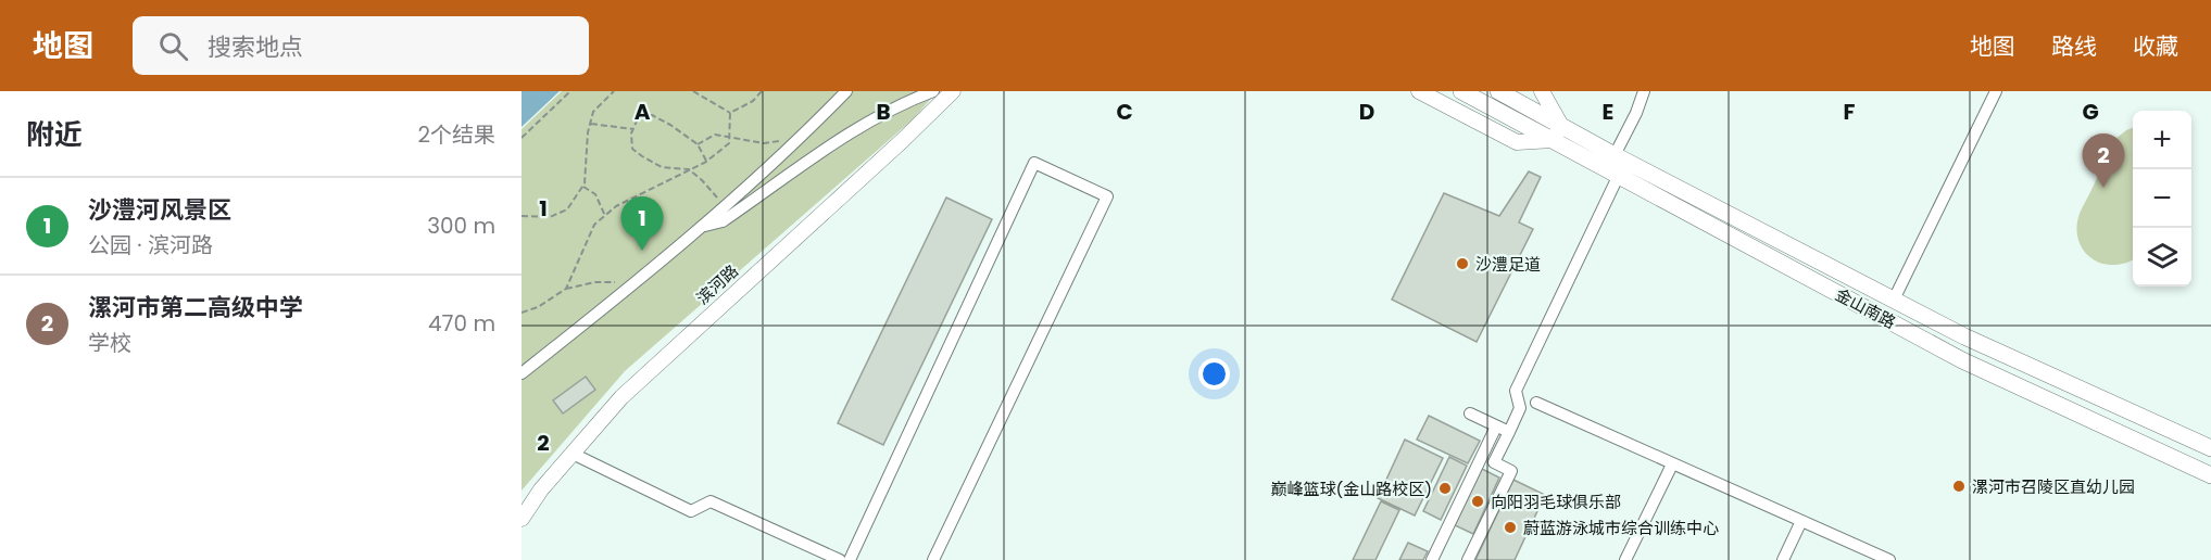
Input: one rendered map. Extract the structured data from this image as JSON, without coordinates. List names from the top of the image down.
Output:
{
  "streets": {
    "main road": ["金山南路"],
    "street": ["滨河路"]
  },
  "places": [
    "沙澧足道",
    "漯河市召陵区直幼儿园",
    "巅峰篮球(金山路校区)",
    "向阳羽毛球俱乐部",
    "蔚蓝游泳城市综合训练中心"
  ],
  "page": {
    "header": "地图",
    "search": "搜索地点",
    "nav": ["地图", "路线", "收藏"],
    "heading": ["附近", "2个结果"],
    "map_buttons": ["+", "−"],
    "pins": ["2", "1"],
    "list": [
      {
        "mark": "1",
        "name": "沙澧河风景区",
        "note": "公园 · 滨河路",
        "value": "300 m"
      },
      {
        "mark": "2",
        "name": "漯河市第二高级中学",
        "note": "学校",
        "value": "470 m"
      }
    ]
  },
  "grid": {
    "columns": [
      "A",
      "B",
      "C",
      "D",
      "E",
      "F",
      "G"
    ],
    "rows": ["1", "2"]
  }
}
